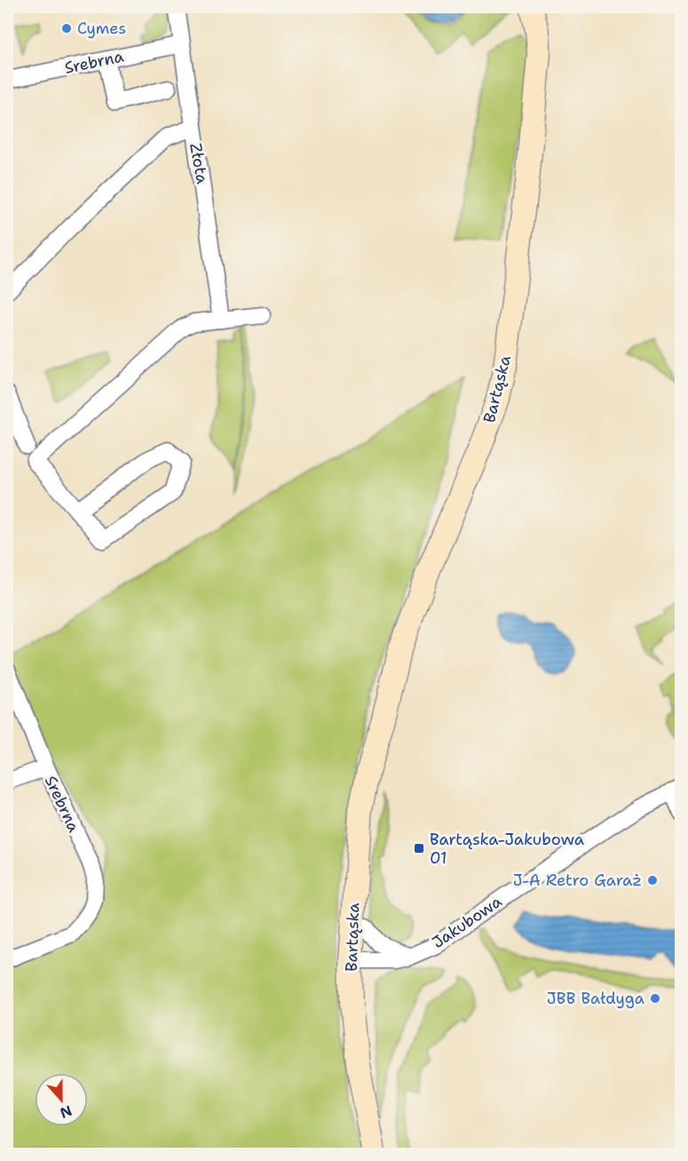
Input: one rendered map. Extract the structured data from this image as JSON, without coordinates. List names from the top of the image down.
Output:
{
  "streets": {
    "street": [
      "Srebrna",
      "Złota",
      "Bartąska",
      "Jakubowa"
    ]
  },
  "crossings": [
    ["Srebrna", "Złota"],
    ["Bartąska", "Jakubowa"]
  ],
  "places": {
    "other": ["Cymes", "J-A Retro Garaż", "JBB Bałdyga"],
    "transit": ["Bartąska-Jakubowa 01"]
  },
  "north": "bottom"
}
